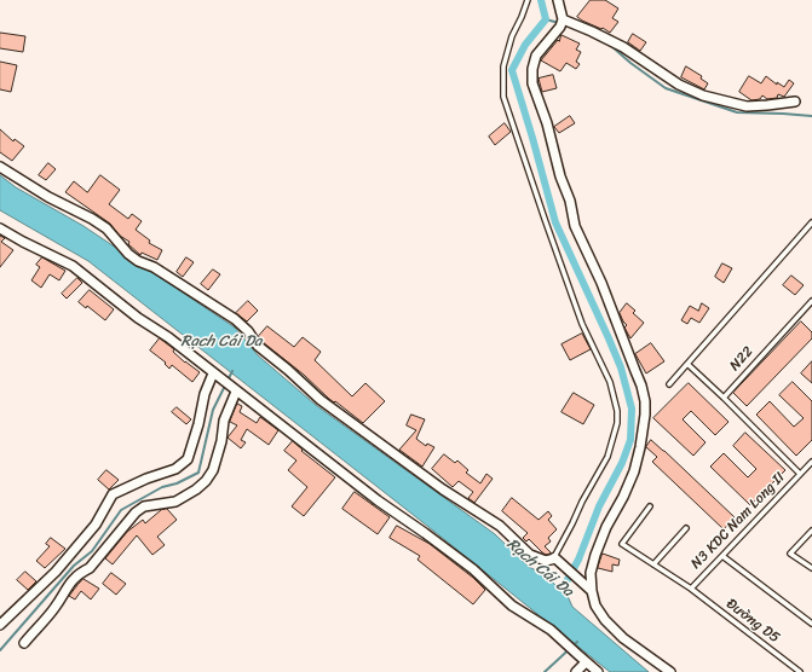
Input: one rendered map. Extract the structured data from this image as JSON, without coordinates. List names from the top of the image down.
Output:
{
  "streets": {
    "lane": ["N22", "N3 KDC Nam Long II", "Đường D5"]
  },
  "crossings": [
    ["N3 KDC Nam Long II", "Đường D5"]
  ],
  "water": ["Rạch Cái Da"]
}
